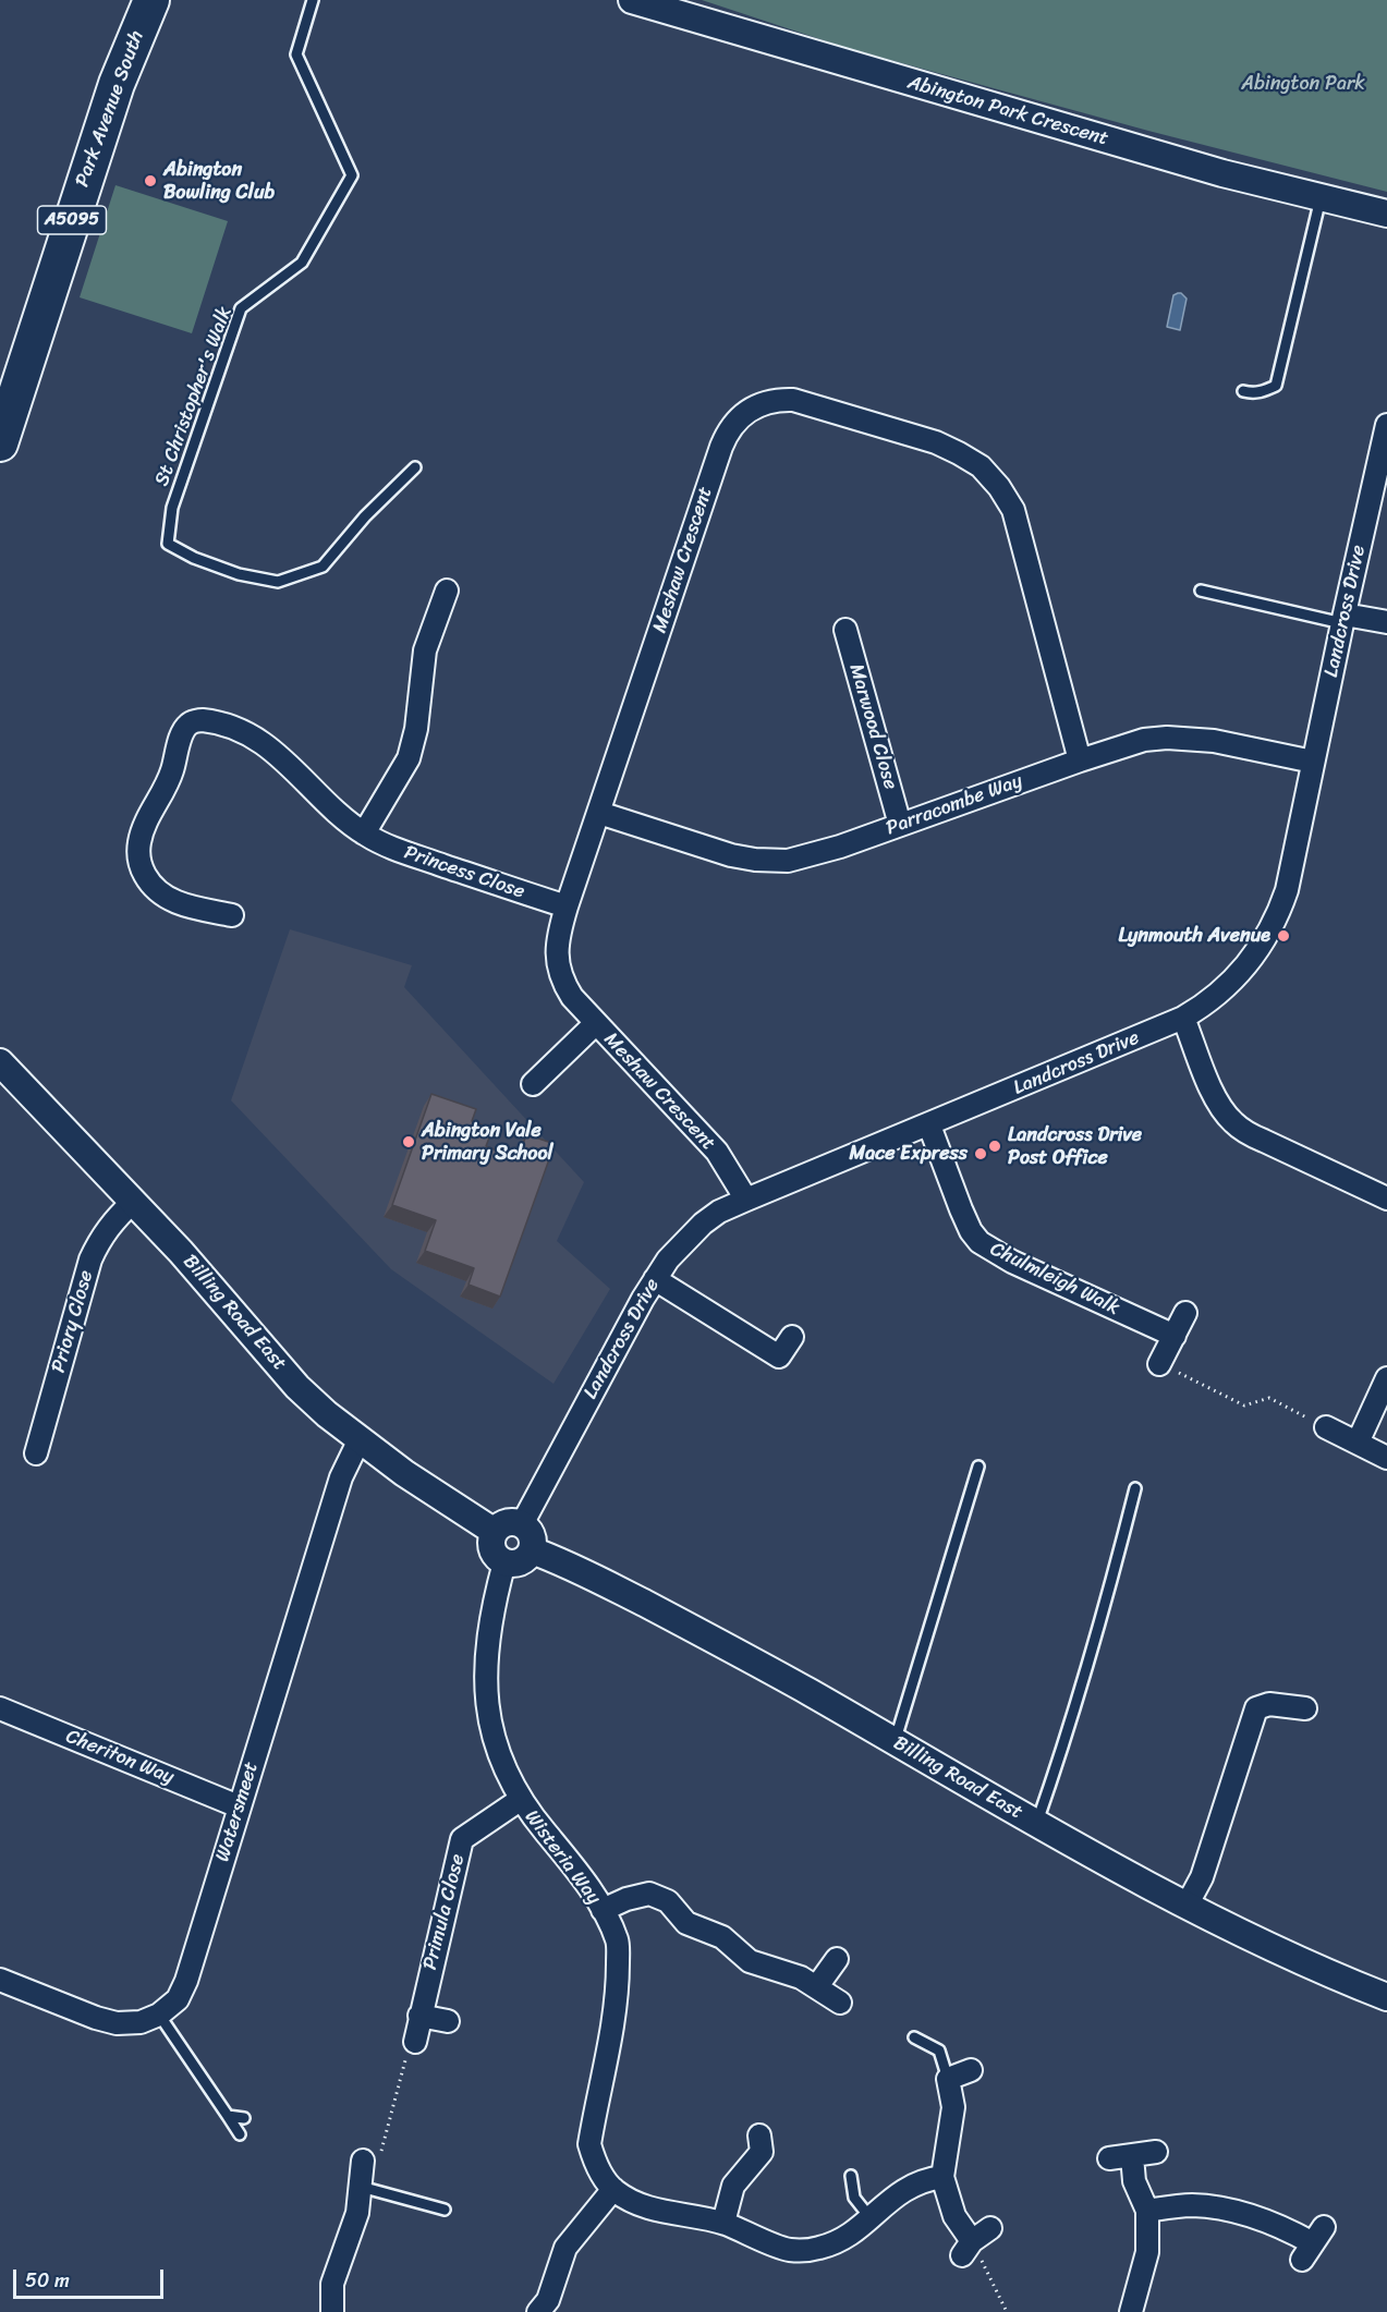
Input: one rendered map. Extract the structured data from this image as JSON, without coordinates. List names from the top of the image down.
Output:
{
  "streets": {
    "main road": ["Park Avenue South", "A5095"],
    "street": [
      "Abington Park Crescent",
      "Meshaw Crescent",
      "Landcross Drive",
      "Marwood Close",
      "Parracombe Way",
      "Princess Close",
      "Chulmleigh Walk",
      "Billing Road East",
      "Priory Close",
      "Cheriton Way",
      "Watersmeet",
      "Wisteria Way",
      "Primula Close"
    ],
    "lane": ["St Christopher's Walk"]
  },
  "crossings": [
    ["Meshaw Crescent", "Landcross Drive"],
    ["Meshaw Crescent", "Parracombe Way"],
    ["Meshaw Crescent", "Princess Close"],
    ["Landcross Drive", "Parracombe Way"],
    ["Landcross Drive", "Chulmleigh Walk"],
    ["Landcross Drive", "Billing Road East"],
    ["Landcross Drive", "Wisteria Way"],
    ["Marwood Close", "Parracombe Way"],
    ["Billing Road East", "Priory Close"],
    ["Billing Road East", "Watersmeet"],
    ["Billing Road East", "Wisteria Way"],
    ["Cheriton Way", "Watersmeet"],
    ["Wisteria Way", "Primula Close"]
  ],
  "parks": ["Abington Park"],
  "places": [
    "Abington Bowling Club",
    "Lynmouth Avenue",
    "Abington Vale Primary School",
    "Landcross Drive Post Office",
    "Mace Express"
  ],
  "scale_bar": "50 m"
}
